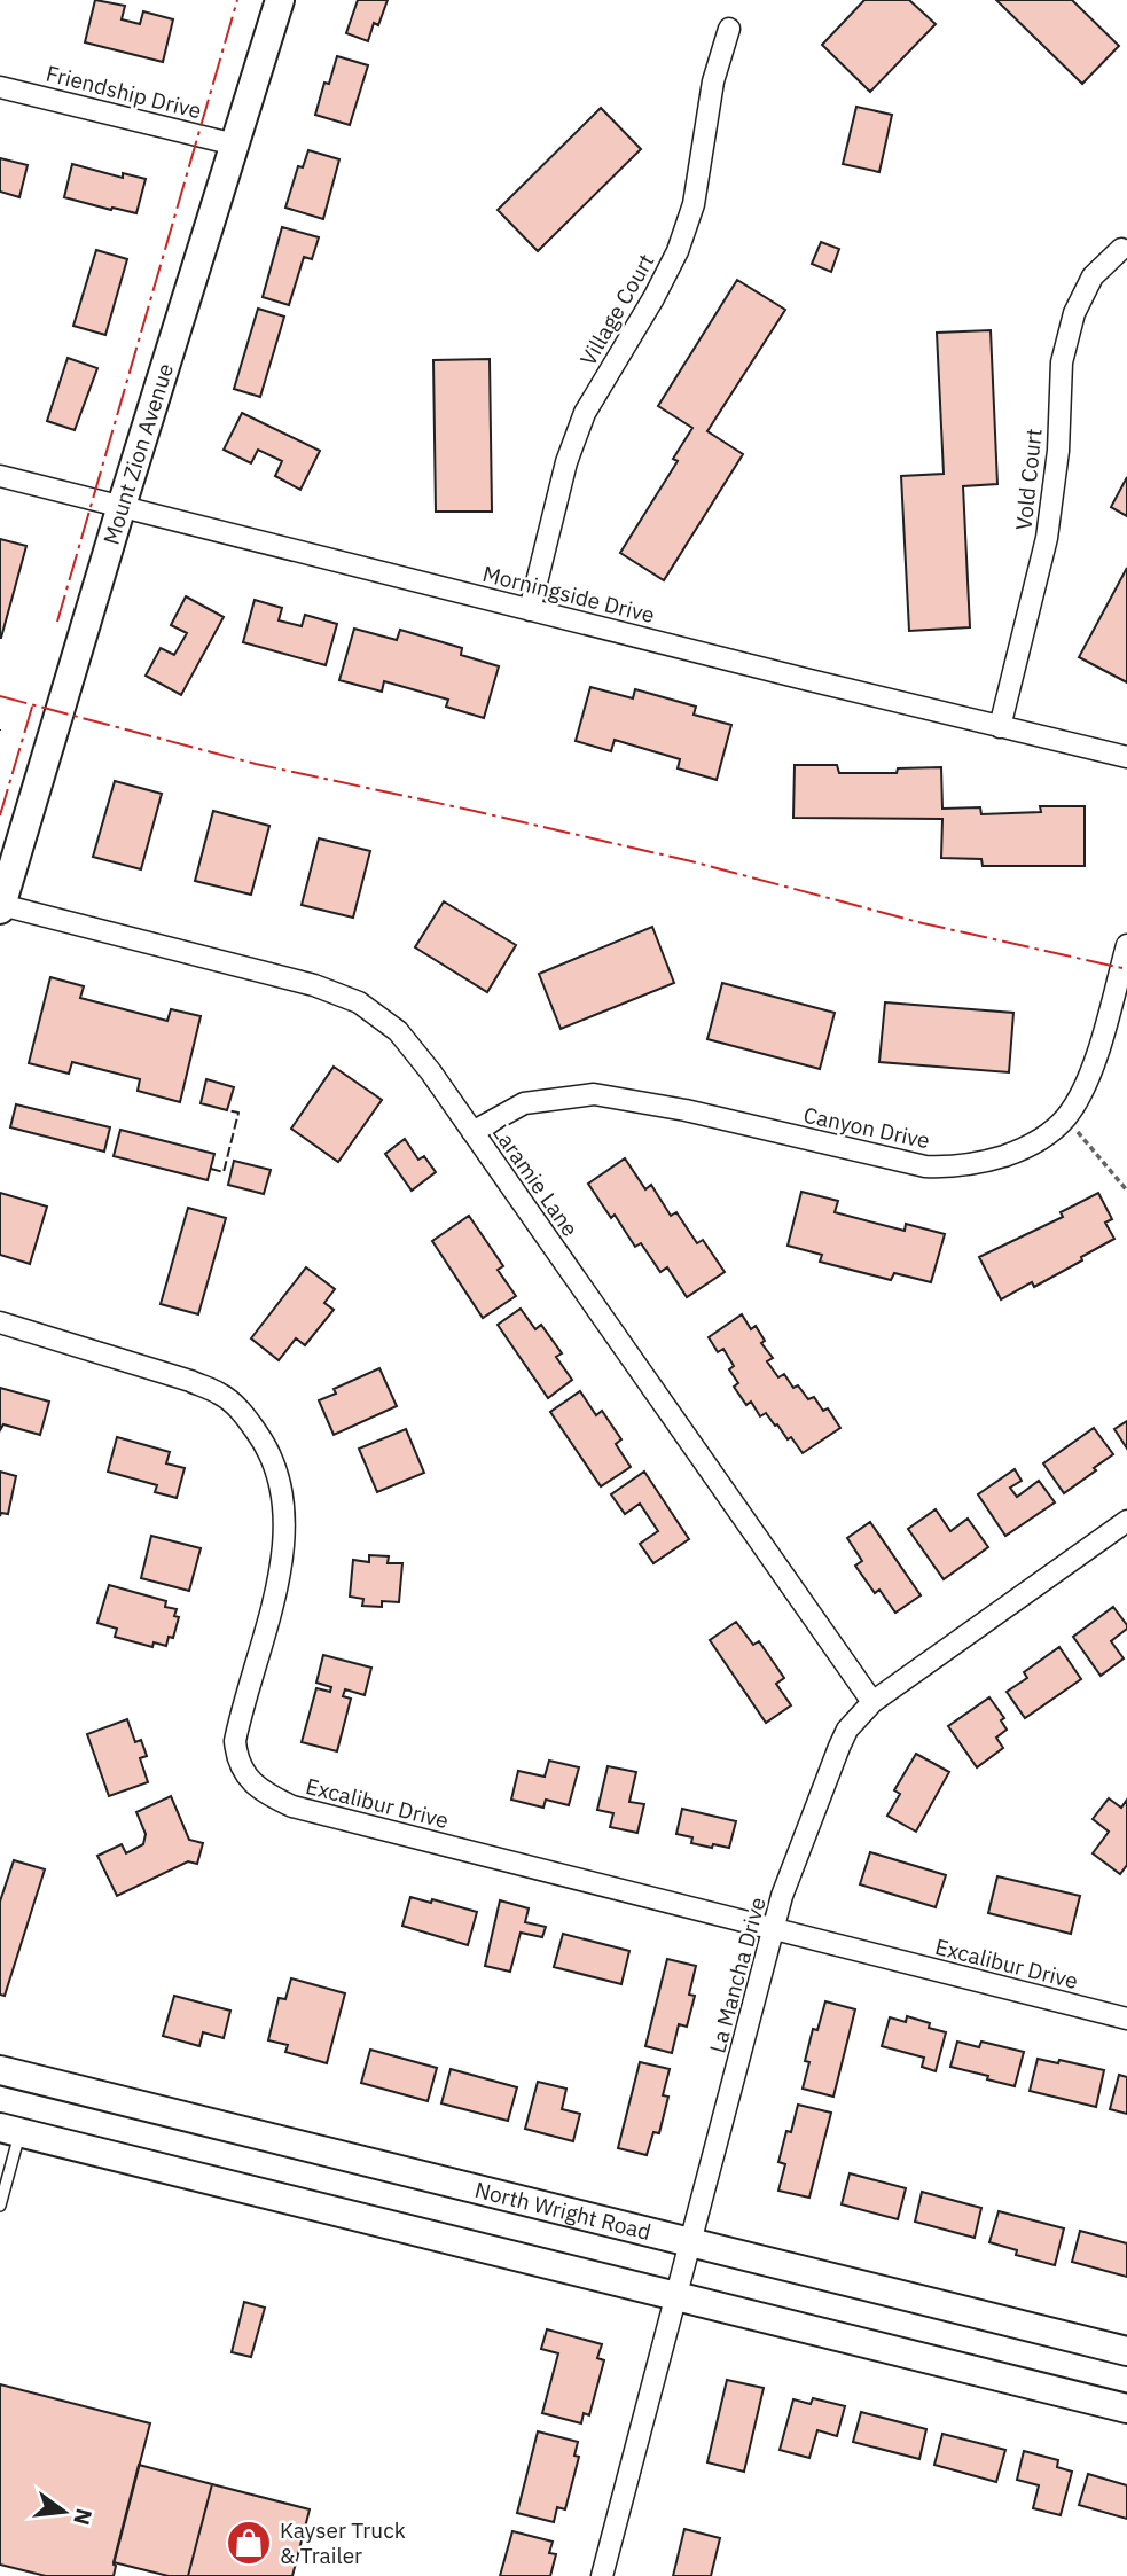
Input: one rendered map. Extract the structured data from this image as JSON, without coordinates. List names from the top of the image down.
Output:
{
  "streets": {
    "main road": ["Mount Zion Avenue", "North Wright Road"],
    "street": [
      "Friendship Drive",
      "Village Court",
      "Vold Court",
      "Morningside Drive",
      "Canyon Drive",
      "Laramie Lane",
      "Excalibur Drive",
      "La Mancha Drive"
    ]
  },
  "crossings": [
    ["Friendship Drive", "Mount Zion Avenue"],
    ["Village Court", "Morningside Drive"],
    ["Mount Zion Avenue", "Morningside Drive"],
    ["Mount Zion Avenue", "Laramie Lane"],
    ["Vold Court", "Morningside Drive"],
    ["Canyon Drive", "Laramie Lane"],
    ["Laramie Lane", "La Mancha Drive"],
    ["Excalibur Drive", "La Mancha Drive"],
    ["La Mancha Drive", "North Wright Road"]
  ],
  "places": {
    "shop": ["Kayser Truck & Trailer"]
  },
  "north": "right"
}
